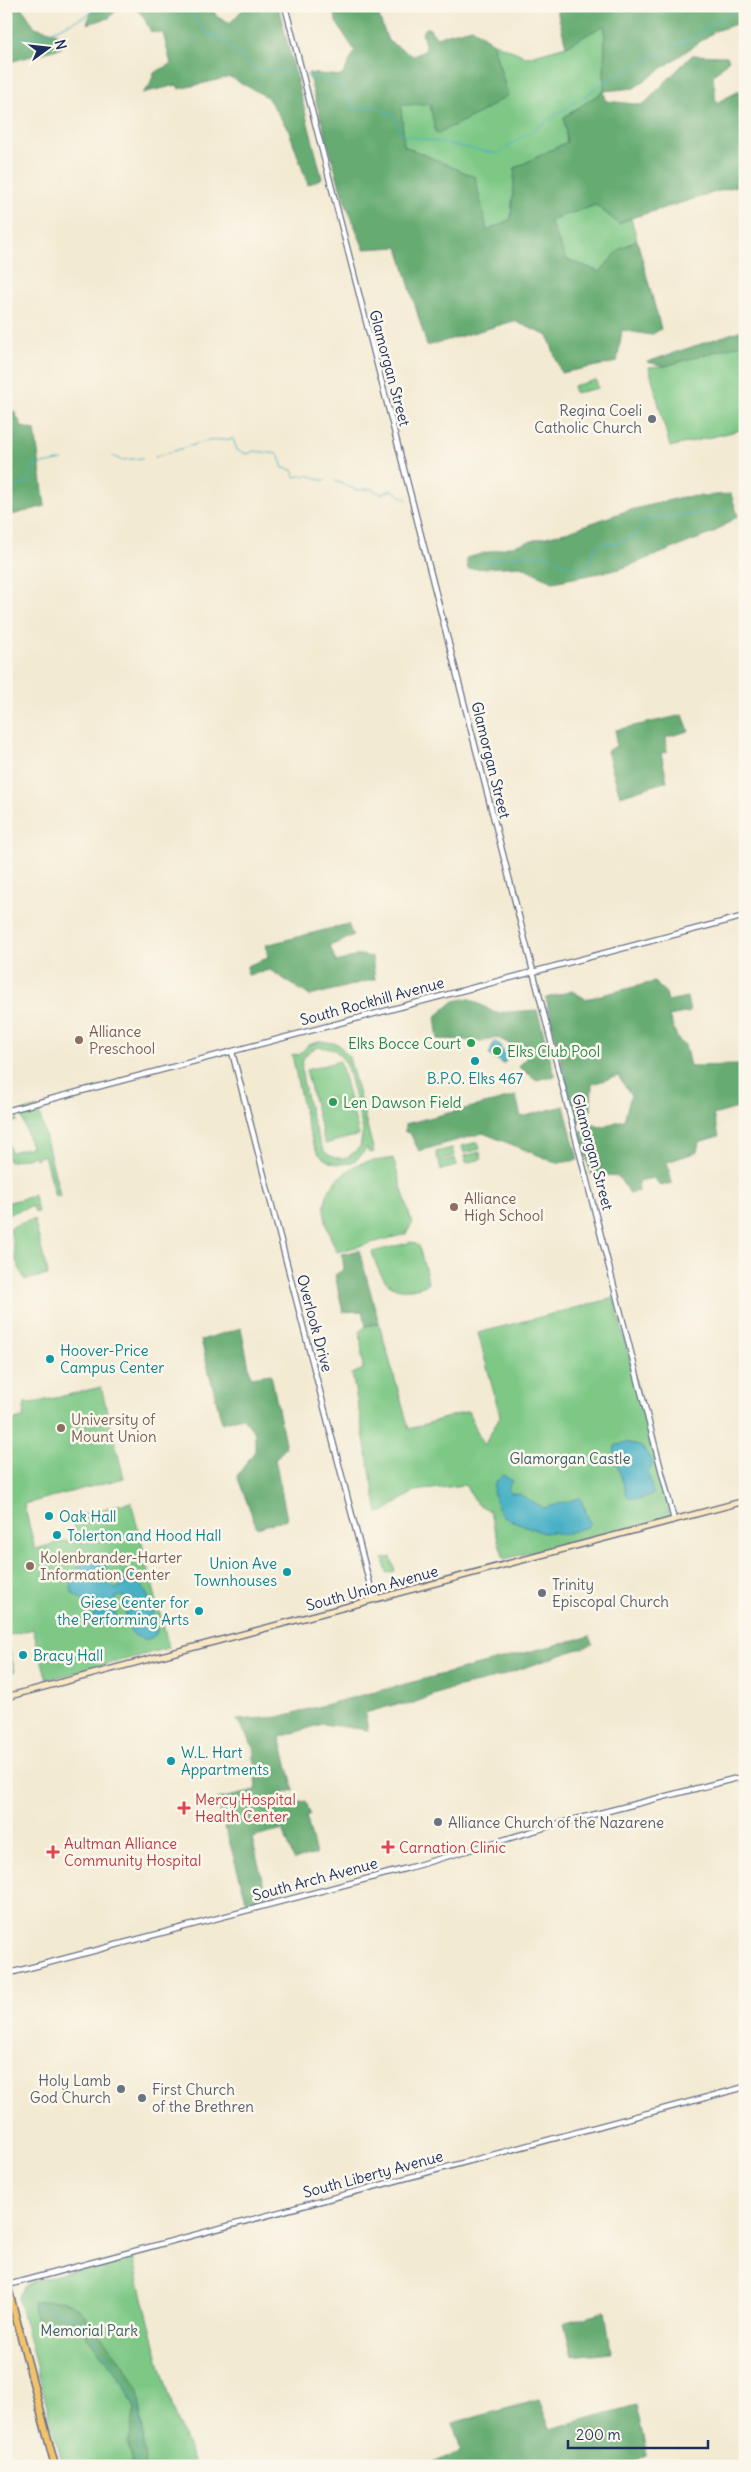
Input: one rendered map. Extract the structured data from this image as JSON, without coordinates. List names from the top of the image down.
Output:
{
  "streets": {
    "main road": ["South Union Avenue"],
    "street": [
      "Glamorgan Street",
      "South Rockhill Avenue",
      "Overlook Drive",
      "South Arch Avenue",
      "South Liberty Avenue"
    ]
  },
  "crossings": [
    ["Glamorgan Street", "South Rockhill Avenue"],
    ["Glamorgan Street", "South Union Avenue"],
    ["South Rockhill Avenue", "Overlook Drive"],
    ["Overlook Drive", "South Union Avenue"]
  ],
  "parks": ["Glamorgan Castle", "Memorial Park"],
  "places": {
    "other": [
      "Regina Coeli Catholic Church",
      "Alliance Preschool",
      "Elks Bocce Court",
      "Elks Club Pool",
      "B.P.O. Elks 467",
      "Len Dawson Field",
      "Alliance High School",
      "Hoover-Price Campus Center",
      "University of Mount Union",
      "Oak Hall",
      "Tolerton and Hood Hall",
      "Kolenbrander-Harter Information Center",
      "Union Ave Townhouses",
      "Trinity Episcopal Church",
      "Giese Center for the Performing Arts",
      "Bracy Hall",
      "W.L. Hart Appartments",
      "Alliance Church of the Nazarene",
      "Holy Lamb God Church",
      "First Church of the Brethren"
    ],
    "health": ["Mercy Hospital Health Center", "Carnation Clinic", "Aultman Alliance Community Hospital"]
  },
  "scale_bar": "200 m",
  "north": "right"
}
